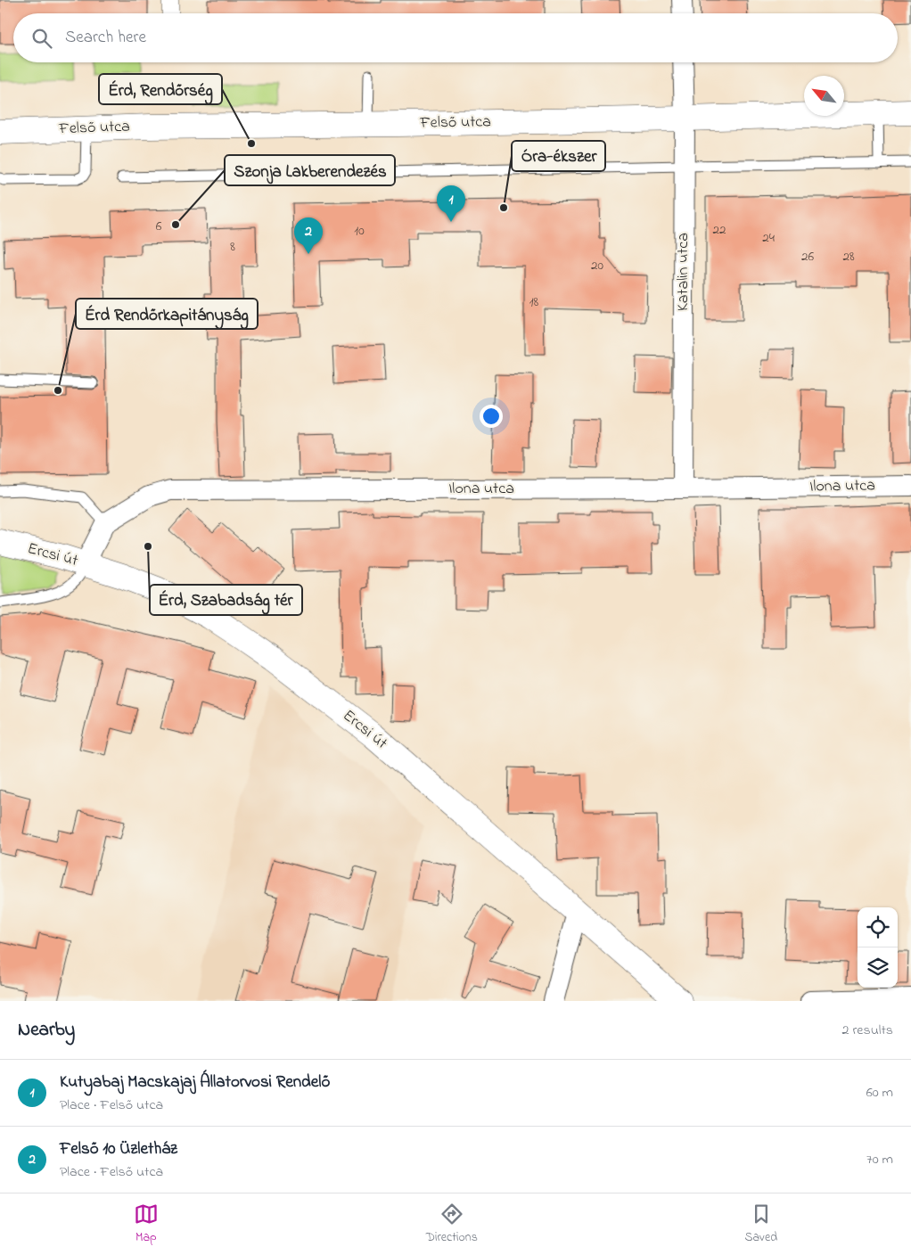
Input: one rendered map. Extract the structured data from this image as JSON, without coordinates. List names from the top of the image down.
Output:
{
  "streets": {
    "street": [
      "Felső utca",
      "Katalin utca",
      "Ilona utca",
      "Ercsi út"
    ]
  },
  "crossings": [
    ["Felső utca", "Katalin utca"],
    ["Katalin utca", "Ilona utca"]
  ],
  "places": [
    "Érd, Rendőrség",
    "Óra-ékszer",
    "Szonja Lakberendezés",
    "Érd Rendőrkapitányság",
    "Érd, Szabadság tér"
  ],
  "house_numbers": [
    "6",
    "22",
    "10",
    "24",
    "8",
    "26",
    "28",
    "20",
    "18"
  ],
  "north": "top left",
  "page": {
    "search": "Search here",
    "pins": ["1", "2"],
    "heading": ["Nearby", "2 results"],
    "list": [
      {
        "mark": "1",
        "name": "Kutyabaj Macskajaj Állatorvosi Rendelő",
        "note": "Place · Felső utca",
        "value": "60 m"
      },
      {
        "mark": "2",
        "name": "Felső 10 Üzletház",
        "note": "Place · Felső utca",
        "value": "70 m"
      }
    ],
    "nav": ["Map", "Directions", "Saved"]
  }
}
